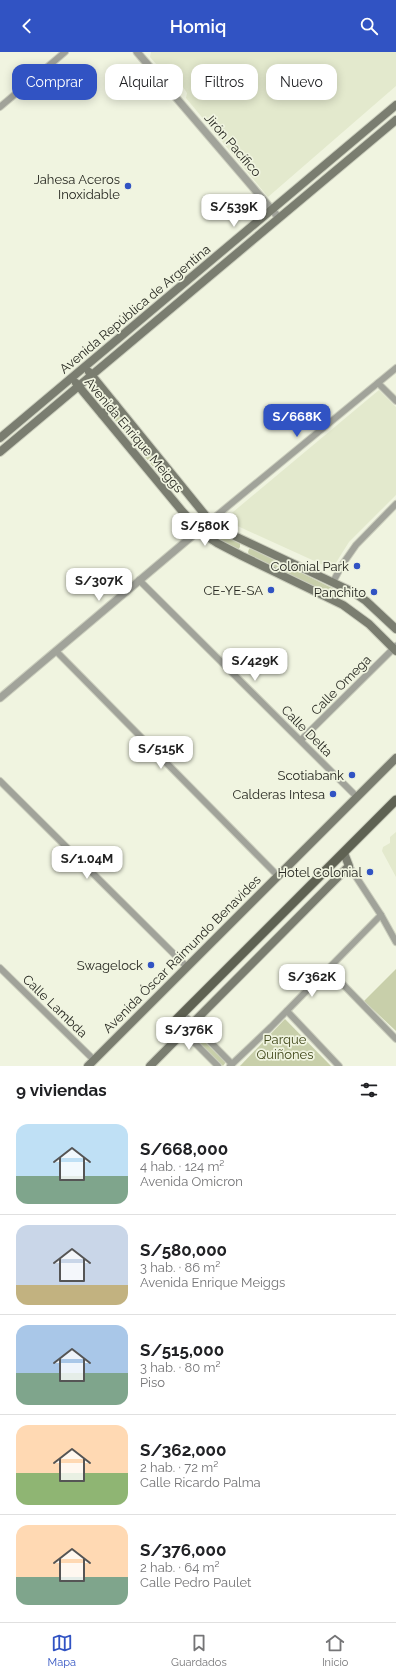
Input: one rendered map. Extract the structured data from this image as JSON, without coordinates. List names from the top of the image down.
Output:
{
  "streets": {
    "main road": ["Avenida República de Argentina", "Avenida Enrique Meiggs", "Avenida Óscar Raimundo Benavides"],
    "street": [
      "Jirón Pacífico",
      "Calle Omega",
      "Calle Delta",
      "Calle Lambda"
    ]
  },
  "crossings": [
    ["Jirón Pacífico", "Avenida República de Argentina"],
    ["Avenida República de Argentina", "Avenida Enrique Meiggs"],
    ["Avenida Enrique Meiggs", "Calle Omega"],
    ["Calle Omega", "Calle Delta"],
    ["Calle Delta", "Avenida Óscar Raimundo Benavides"],
    ["Avenida Óscar Raimundo Benavides", "Calle Lambda"]
  ],
  "parks": ["Parque Quiñones"],
  "places": [
    "Jahesa Aceros Inoxidable",
    "Colonial Park",
    "CE-YE-SA",
    "Panchito",
    "Scotiabank",
    "Calderas Intesa",
    "Hotel Colonial",
    "Swagelock"
  ],
  "page": {
    "header": "Homiq",
    "chip": [
      "Comprar",
      "Alquilar",
      "Filtros",
      "Nuevo"
    ],
    "price": [
      "S/539K",
      "S/668K",
      "S/580K",
      "S/307K",
      "S/429K",
      "S/515K",
      "S/1.04M",
      "S/362K",
      "S/376K"
    ],
    "heading": "9 viviendas",
    "list": [
      {
        "name": "S/668,000",
        "note": "4 hab. · 124 m² · Avenida Omicron"
      },
      {
        "name": "S/580,000",
        "note": "3 hab. · 86 m² · Avenida Enrique Meiggs"
      },
      {
        "name": "S/515,000",
        "note": "3 hab. · 80 m² · Piso"
      },
      {
        "name": "S/362,000",
        "note": "2 hab. · 72 m² · Calle Ricardo Palma"
      },
      {
        "name": "S/376,000",
        "note": "2 hab. · 64 m² · Calle Pedro Paulet"
      }
    ],
    "tabs": ["Mapa", "Guardados", "Inicio"]
  }
}
